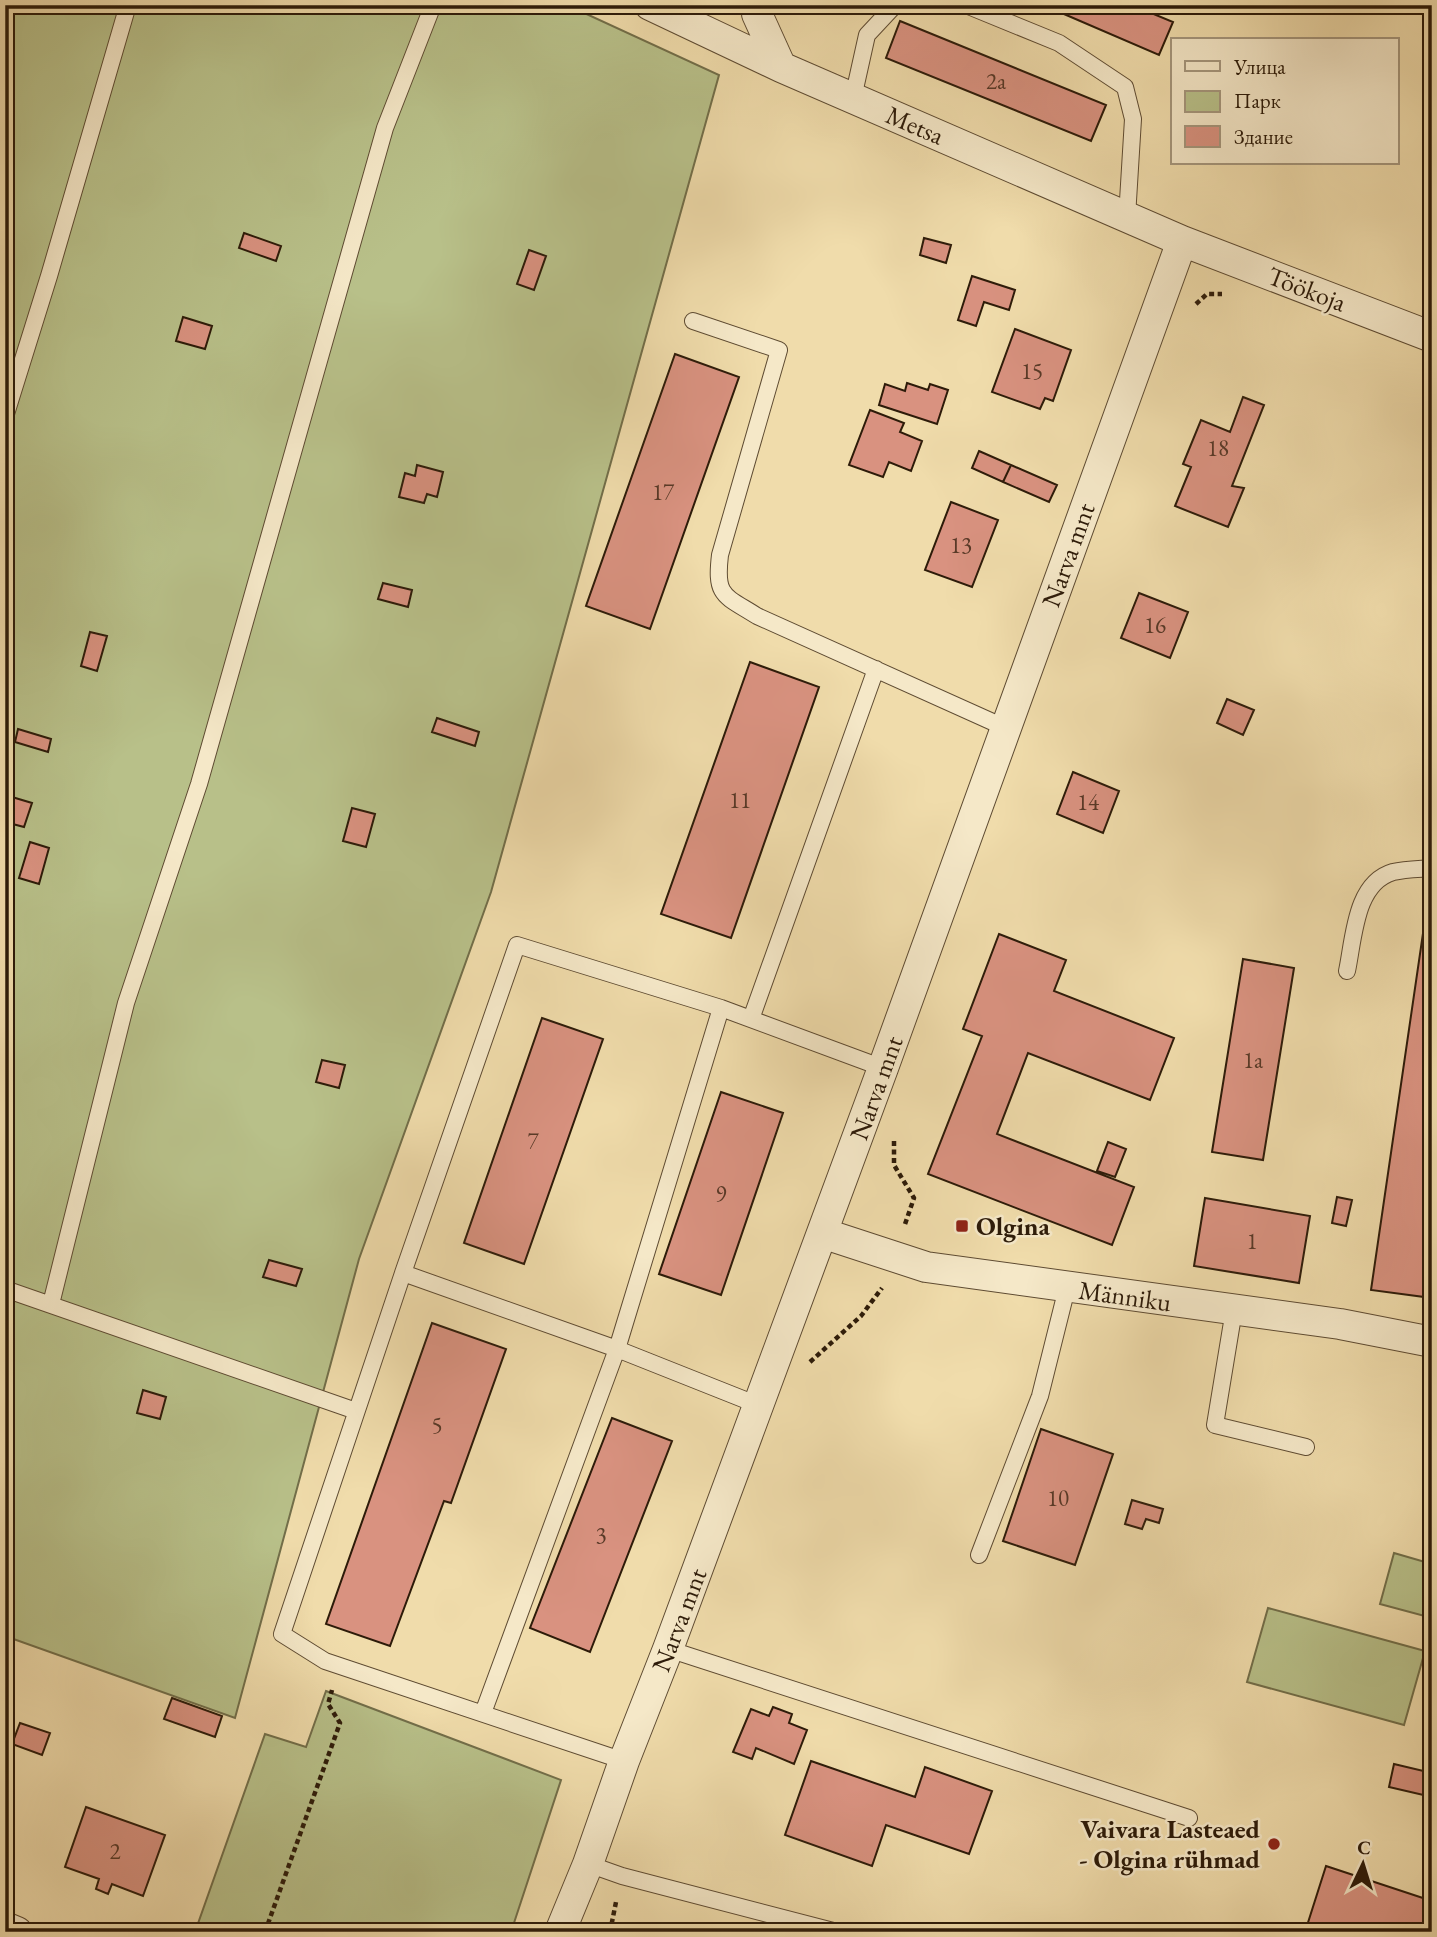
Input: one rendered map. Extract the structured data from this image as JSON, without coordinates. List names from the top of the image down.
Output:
{
  "streets": {
    "street": [
      "Metsa",
      "Töökoja",
      "Narva mnt",
      "Männiku"
    ]
  },
  "crossings": [
    ["Metsa", "Töökoja"],
    ["Metsa", "Narva mnt"],
    ["Töökoja", "Narva mnt"],
    ["Narva mnt", "Männiku"]
  ],
  "places": {
    "transit": ["Olgina"],
    "other": ["Vaivara Lasteaed - Olgina rühmad"]
  },
  "house_numbers": [
    "2a",
    "15",
    "18",
    "17",
    "13",
    "16",
    "11",
    "14",
    "1a",
    "7",
    "9",
    "1",
    "5",
    "10",
    "3",
    "2"
  ],
  "legend": ["Улица", "Парк", "Здание"],
  "north": "top"
}
